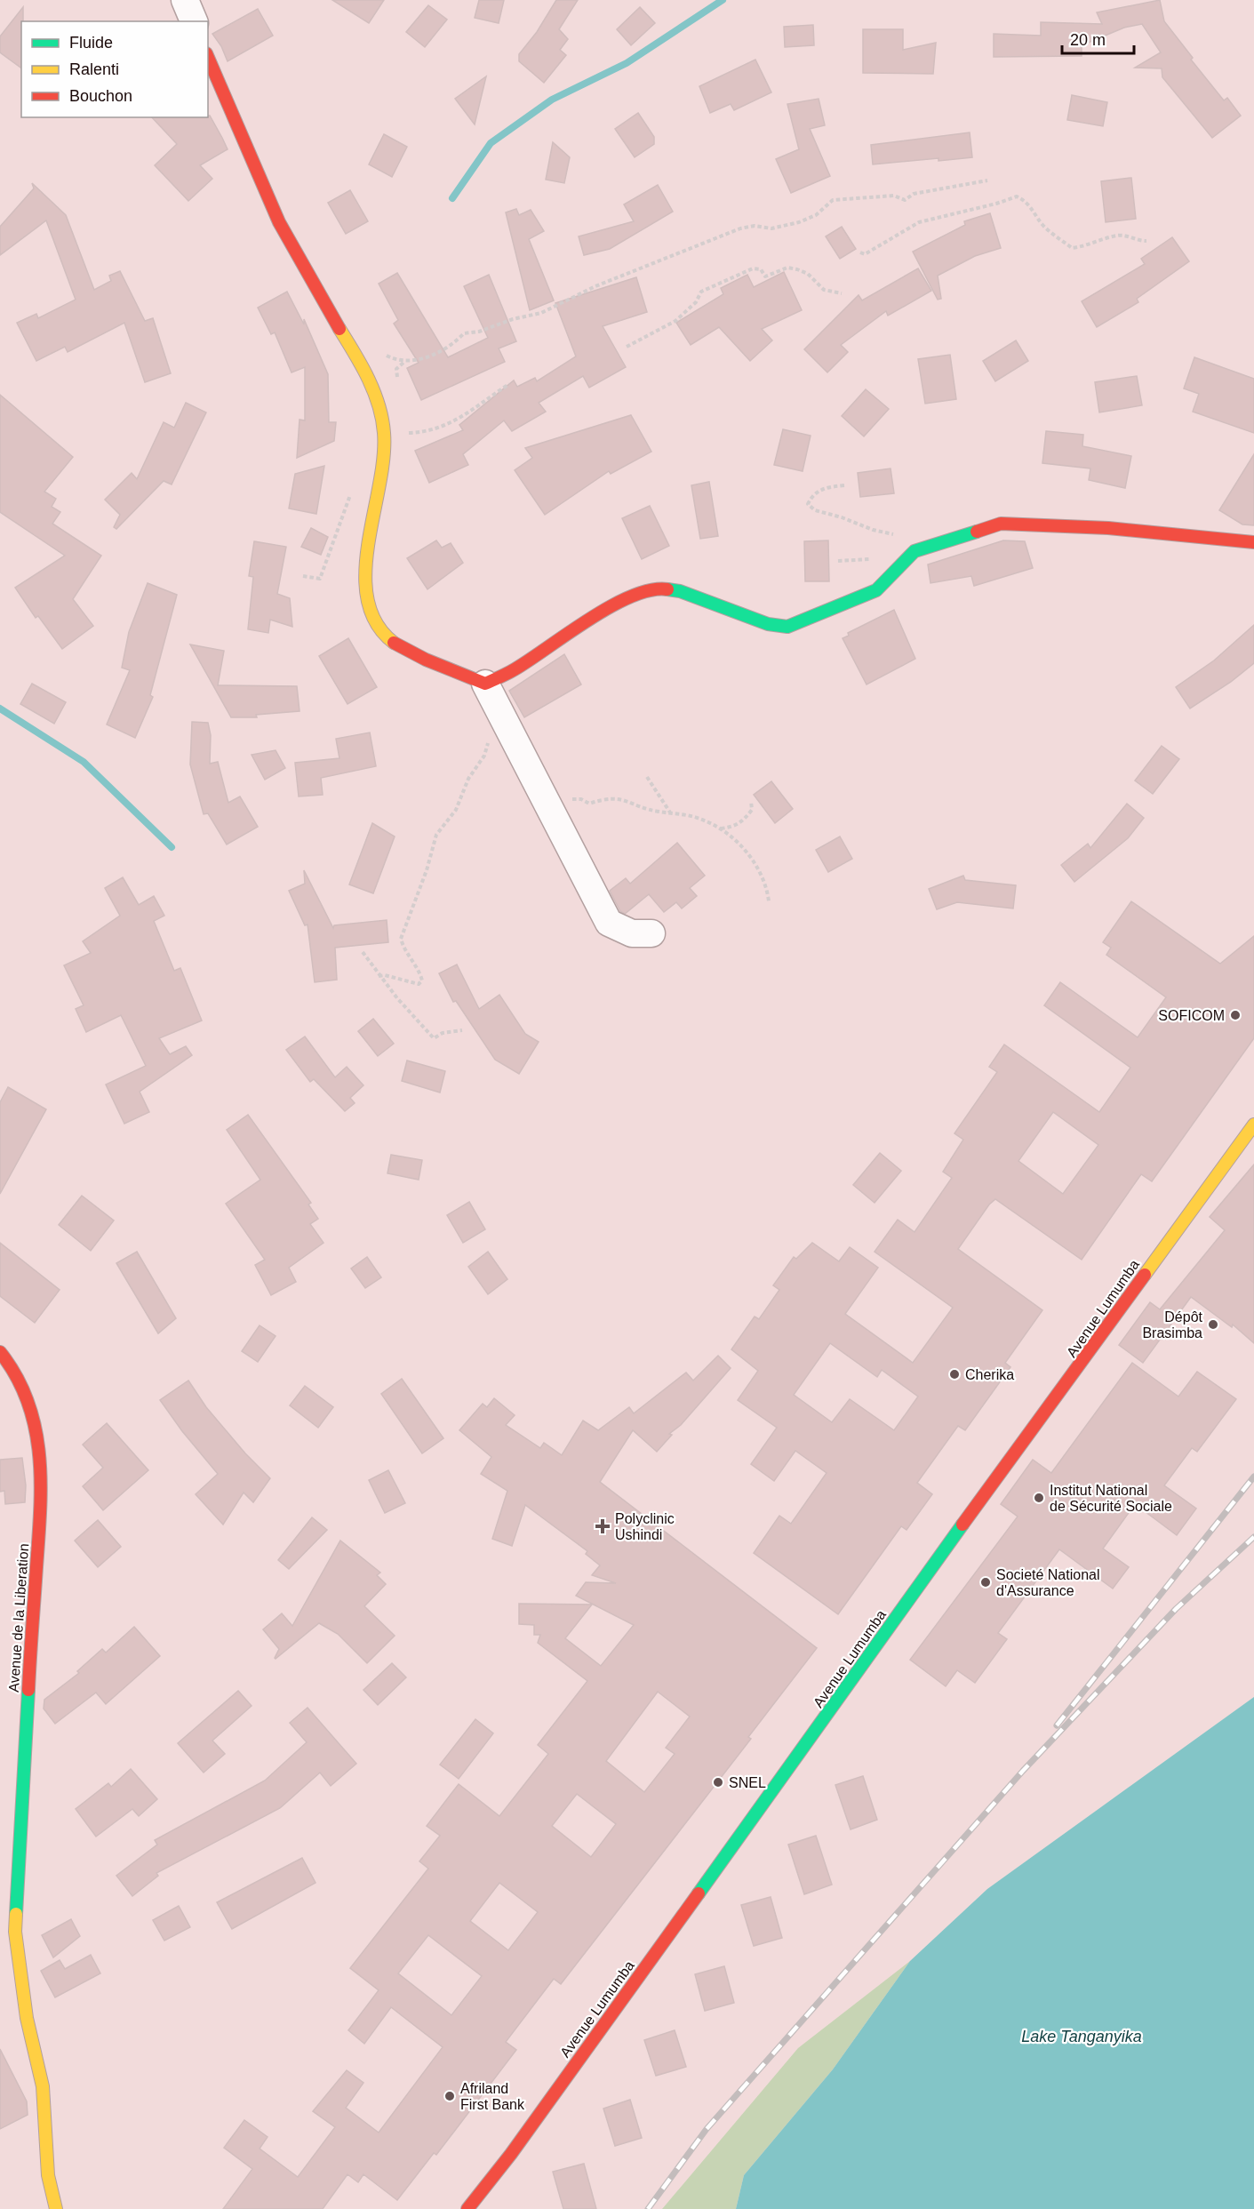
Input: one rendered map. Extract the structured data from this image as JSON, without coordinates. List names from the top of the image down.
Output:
{
  "streets": {
    "street": ["Avenue Lumumba", "Avenue de la Liberation"]
  },
  "water": ["Lake Tanganyika"],
  "places": {
    "other": [
      "SOFICOM",
      "Dépôt Brasimba",
      "Cherika",
      "Institut National de Sécurité Sociale",
      "Societé National d'Assurance",
      "SNEL",
      "Afriland First Bank"
    ],
    "health": ["Polyclinic Ushindi"]
  },
  "legend": ["Fluide", "Ralenti", "Bouchon"],
  "scale_bar": "20 m"
}
